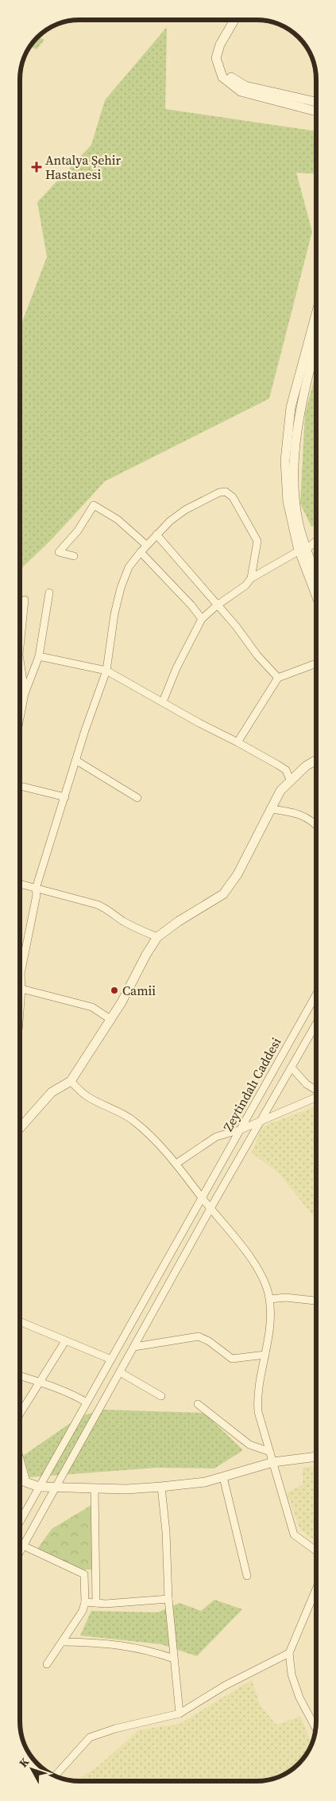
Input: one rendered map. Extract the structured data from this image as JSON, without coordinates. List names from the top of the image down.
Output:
{
  "streets": {
    "street": ["Zeytindalı Caddesi"]
  },
  "places": {
    "health": ["Antalya Şehir Hastanesi"],
    "other": ["Camii"]
  },
  "north": "top left"
}
